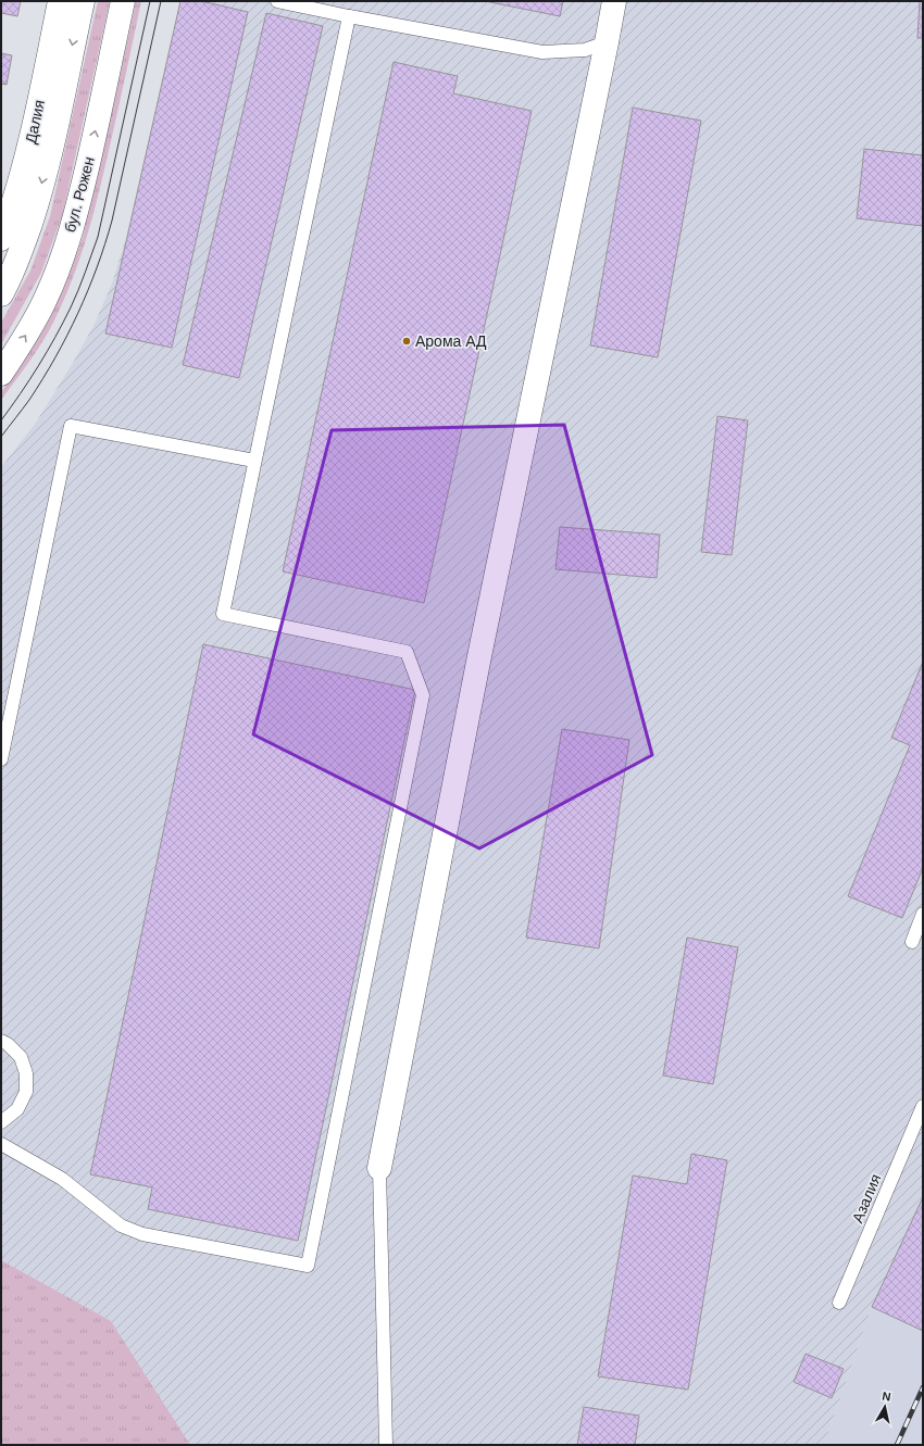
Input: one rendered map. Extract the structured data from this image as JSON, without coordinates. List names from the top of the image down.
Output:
{
  "streets": {
    "street": ["Далия", "бул. Рожен"],
    "lane": ["Азалия"]
  },
  "places": ["Арома АД"],
  "north": "top"
}
